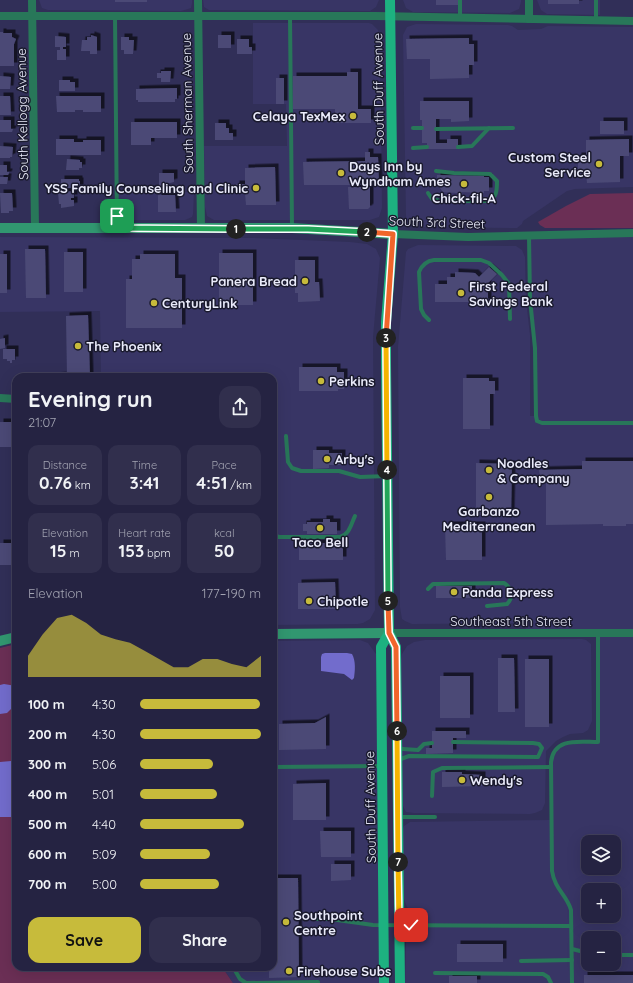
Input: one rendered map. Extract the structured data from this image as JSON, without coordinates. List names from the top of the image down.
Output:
{
  "streets": {
    "main road": ["South Duff Avenue", "South 3rd Street"],
    "street": ["South Sherman Avenue", "South Kellogg Avenue", "Southeast 5th Street"]
  },
  "crossings": [
    ["South Duff Avenue", "South 3rd Street"],
    ["South Duff Avenue", "Southeast 5th Street"],
    ["South Sherman Avenue", "South 3rd Street"],
    ["South Kellogg Avenue", "South 3rd Street"]
  ],
  "places": [
    "Celaya TexMex",
    "Custom Steel Service",
    "Days Inn by Wyndham Ames",
    "Chick-fil-A",
    "YSS Family Counseling and Clinic",
    "Panera Bread",
    "First Federal Savings Bank",
    "CenturyLink",
    "The Phoenix",
    "Perkins",
    "Arby's",
    "Noodles & Company",
    "Garbanzo Mediterranean",
    "Taco Bell",
    "Panda Express",
    "Chipotle",
    "Wendy's",
    "Southpoint Centre",
    "Firehouse Subs"
  ],
  "page": {
    "pins": [
      "1",
      "2",
      "3",
      "4",
      "5",
      "6",
      "7"
    ],
    "heading": ["Evening run", "21:07"],
    "stats": [
      ["Distance", "0.76 km"],
      ["Time", "3:41"],
      ["Pace", "4:51 /km"],
      ["Elevation", "15 m"],
      ["Heart rate", "153 bpm"],
      ["kcal", "50"]
    ],
    "chart": ["Elevation", "177–190 m"],
    "list": [
      {
        "name": "100 m",
        "note": "4:30"
      },
      {
        "name": "200 m",
        "note": "4:30"
      },
      {
        "name": "300 m",
        "note": "5:06"
      },
      {
        "name": "400 m",
        "note": "5:01"
      },
      {
        "name": "500 m",
        "note": "4:40"
      },
      {
        "name": "600 m",
        "note": "5:09"
      },
      {
        "name": "700 m",
        "note": "5:00"
      }
    ],
    "map_buttons": ["+", "−"],
    "buttons": ["Save", "Share"]
  }
}
